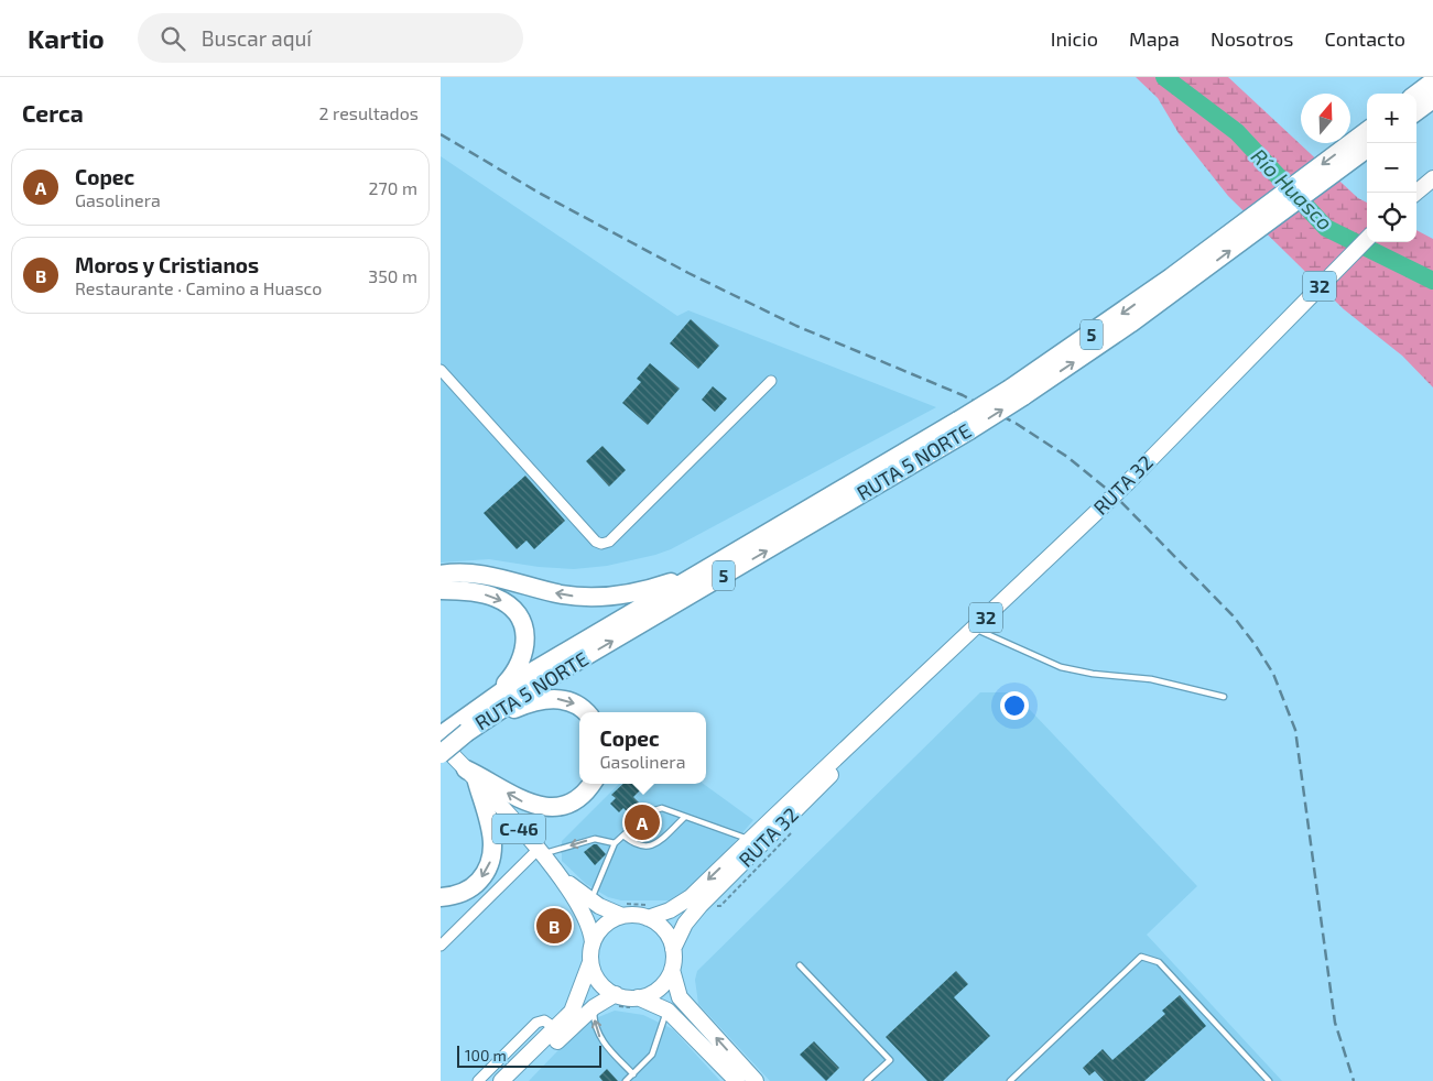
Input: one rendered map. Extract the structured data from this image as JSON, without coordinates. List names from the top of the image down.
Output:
{
  "streets": {
    "highway": ["5", "RUTA 5 NORTE"],
    "main road": ["32", "RUTA 32", "C-46"]
  },
  "crossings": [
    ["32", "RUTA 32"],
    ["32", "C-46"]
  ],
  "water": ["Río Huasco"],
  "scale_bar": "100 m",
  "north": "top",
  "page": {
    "header": "Kartio",
    "search": "Buscar aquí",
    "nav": [
      "Inicio",
      "Mapa",
      "Nosotros",
      "Contacto"
    ],
    "heading": ["Cerca", "2 resultados"],
    "map_buttons": ["+", "−"],
    "list": [
      {
        "mark": "A",
        "name": "Copec",
        "note": "Gasolinera",
        "value": "270 m"
      },
      {
        "mark": "B",
        "name": "Moros y Cristianos",
        "note": "Restaurante · Camino a Huasco",
        "value": "350 m"
      }
    ],
    "popup": ["Copec", "Gasolinera"],
    "pins": ["A", "B"],
    "scale": "100 m"
  }
}
